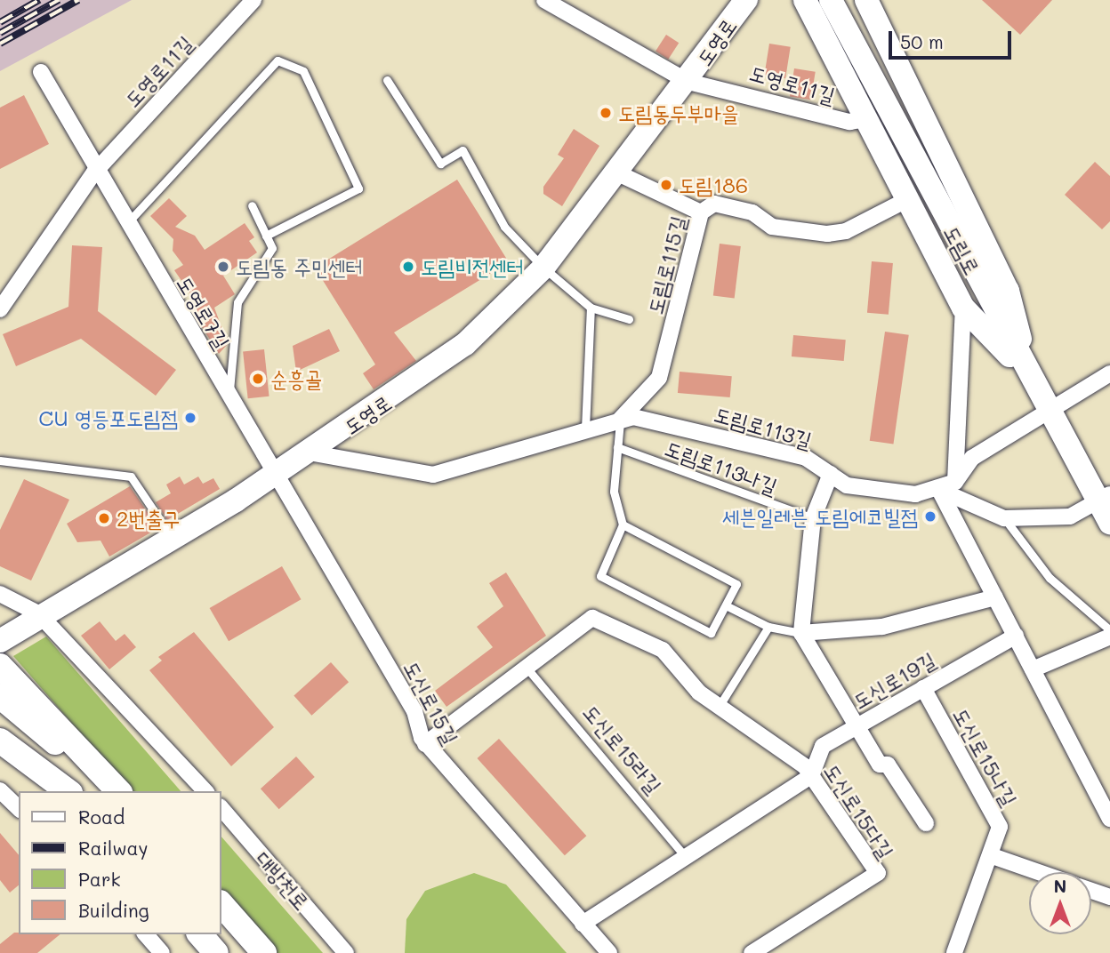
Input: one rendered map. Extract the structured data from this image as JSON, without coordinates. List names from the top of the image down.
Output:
{
  "streets": {
    "main road": ["도영로", "도림로"],
    "street": [
      "도영로11길",
      "도림로115길",
      "도영로7길",
      "도림로113길",
      "도신로19길",
      "도신로15길",
      "도신로15나길",
      "도신로15다길",
      "대방천로"
    ],
    "lane": ["도림로113나길", "도신로15라길"]
  },
  "crossings": [
    ["도영로", "도영로11길"],
    ["도영로", "도영로7길"],
    ["도영로", "도림로113길"],
    ["도영로", "도신로15길"],
    ["도영로11길", "도영로7길"],
    ["도림로", "도림로113길"],
    ["도림로115길", "도림로113길"],
    ["도영로7길", "도신로15길"],
    ["도신로19길", "도신로15나길"],
    ["도신로19길", "도신로15다길"],
    ["도신로15길", "도신로15다길"],
    ["도신로15라길", "도신로15다길"]
  ],
  "places": [
    "도림동두부마을",
    "도림186",
    "도림동 주민센터",
    "도림비전센터",
    "순흥골",
    "CU 영등포도림점",
    "세븐일레븐 도림에코빌점",
    "2번출구"
  ],
  "legend": [
    "Road",
    "Railway",
    "Park",
    "Building"
  ],
  "scale_bar": "50 m",
  "north": "top"
}
